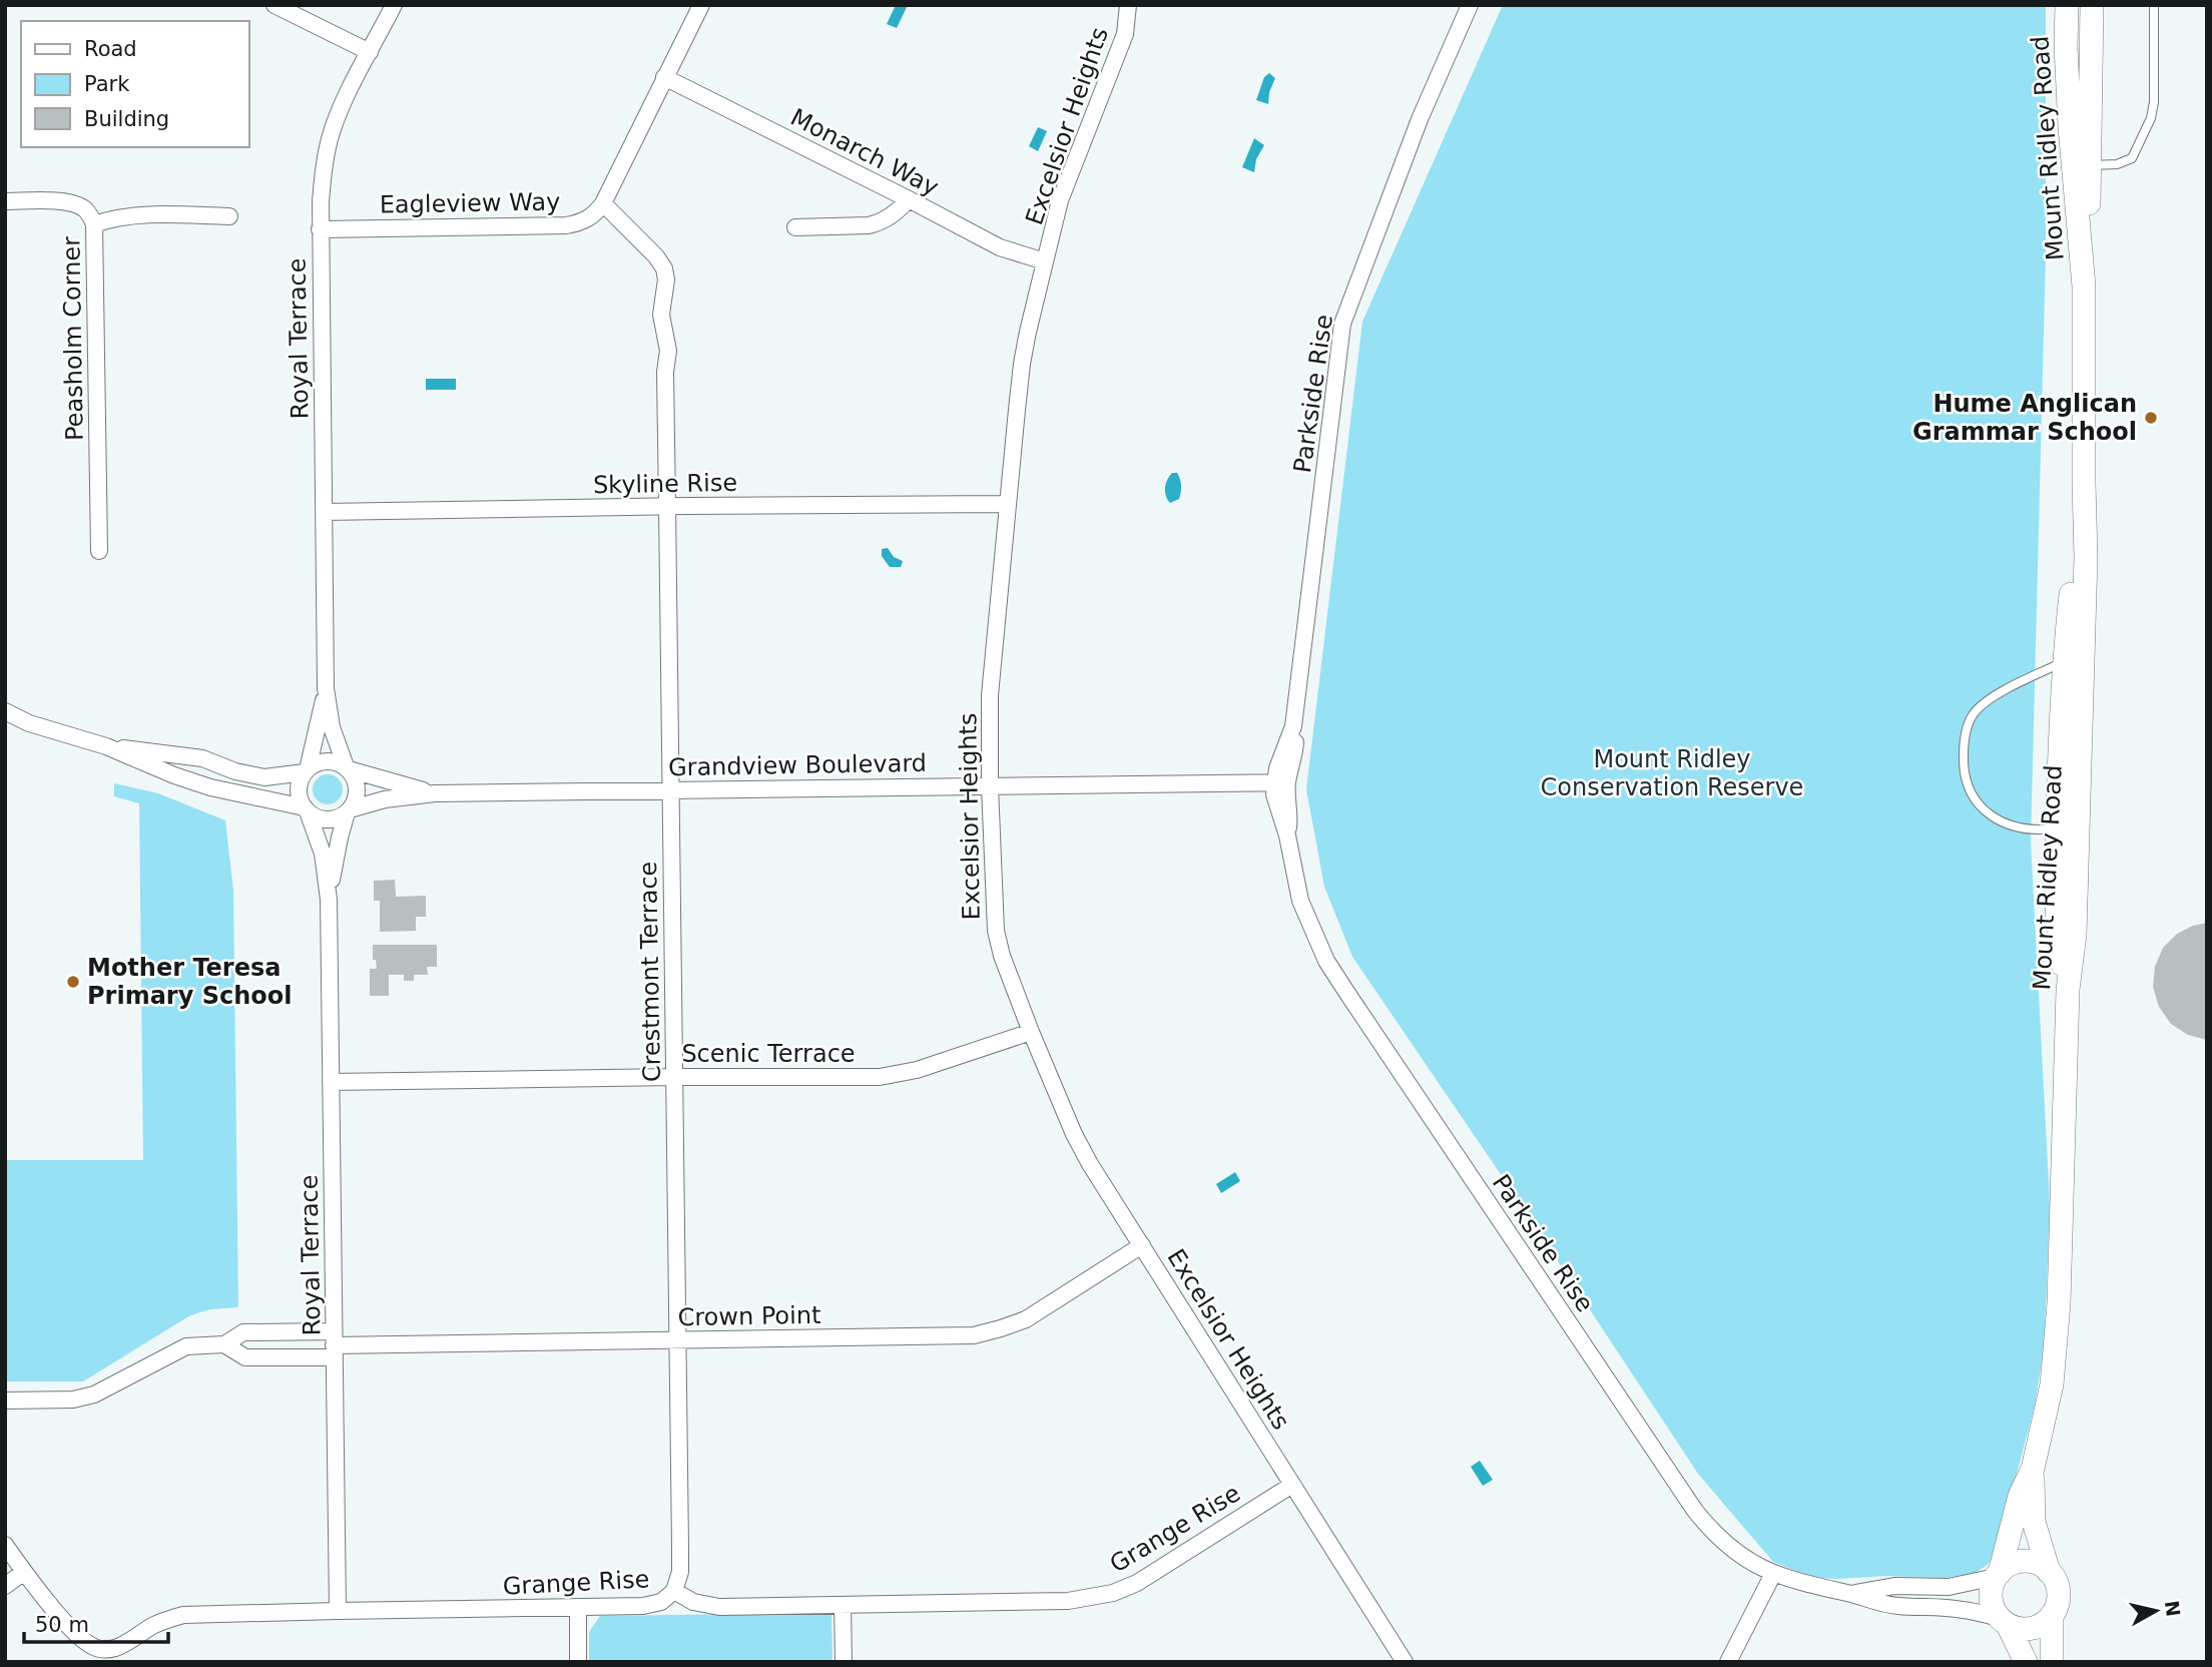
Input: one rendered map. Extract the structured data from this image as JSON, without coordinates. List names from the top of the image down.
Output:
{
  "streets": {
    "street": [
      "Excelsior Heights",
      "Mount Ridley Road",
      "Monarch Way",
      "Eagleview Way",
      "Peasholm Corner",
      "Royal Terrace",
      "Parkside Rise",
      "Skyline Rise",
      "Grandview Boulevard",
      "Crestmont Terrace",
      "Scenic Terrace",
      "Crown Point",
      "Grange Rise"
    ]
  },
  "crossings": [
    ["Excelsior Heights", "Monarch Way"],
    ["Excelsior Heights", "Skyline Rise"],
    ["Excelsior Heights", "Grandview Boulevard"],
    ["Excelsior Heights", "Scenic Terrace"],
    ["Excelsior Heights", "Crown Point"],
    ["Excelsior Heights", "Grange Rise"],
    ["Mount Ridley Road", "Parkside Rise"],
    ["Monarch Way", "Eagleview Way"],
    ["Eagleview Way", "Royal Terrace"],
    ["Eagleview Way", "Crestmont Terrace"],
    ["Royal Terrace", "Skyline Rise"],
    ["Royal Terrace", "Grandview Boulevard"],
    ["Royal Terrace", "Scenic Terrace"],
    ["Royal Terrace", "Crown Point"],
    ["Royal Terrace", "Grange Rise"],
    ["Parkside Rise", "Grandview Boulevard"],
    ["Skyline Rise", "Crestmont Terrace"],
    ["Grandview Boulevard", "Crestmont Terrace"],
    ["Crestmont Terrace", "Scenic Terrace"],
    ["Crestmont Terrace", "Crown Point"],
    ["Crestmont Terrace", "Grange Rise"]
  ],
  "parks": ["Mount Ridley Conservation Reserve"],
  "places": ["Hume Anglican Grammar School", "Mother Teresa Primary School"],
  "legend": ["Road", "Park", "Building"],
  "scale_bar": "50 m",
  "north": "right"
}
